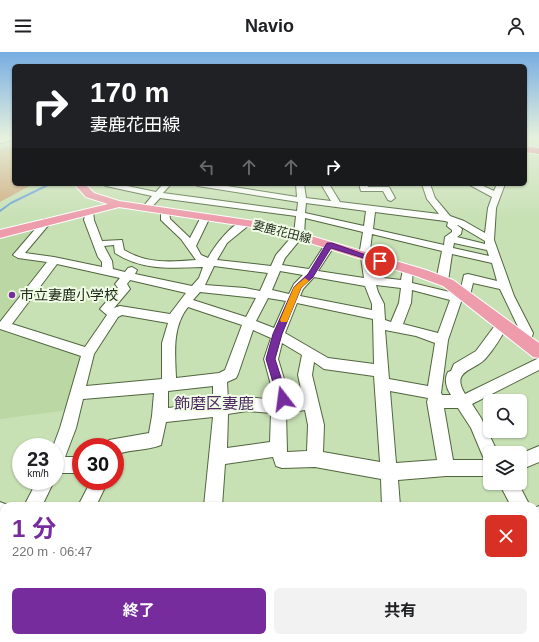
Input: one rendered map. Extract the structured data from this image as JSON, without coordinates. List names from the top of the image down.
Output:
{
  "streets": {
    "main road": ["妻鹿花田線"]
  },
  "districts": ["飾磨区妻鹿"],
  "places": ["市立妻鹿小学校"],
  "page": {
    "header": "Navio",
    "turn": ["170 m", "妻鹿花田線"],
    "speed": "23 km/h",
    "limit": "30",
    "heading": ["1 分", "220 m · 06:47"],
    "buttons": ["終了", "共有"]
  }
}
